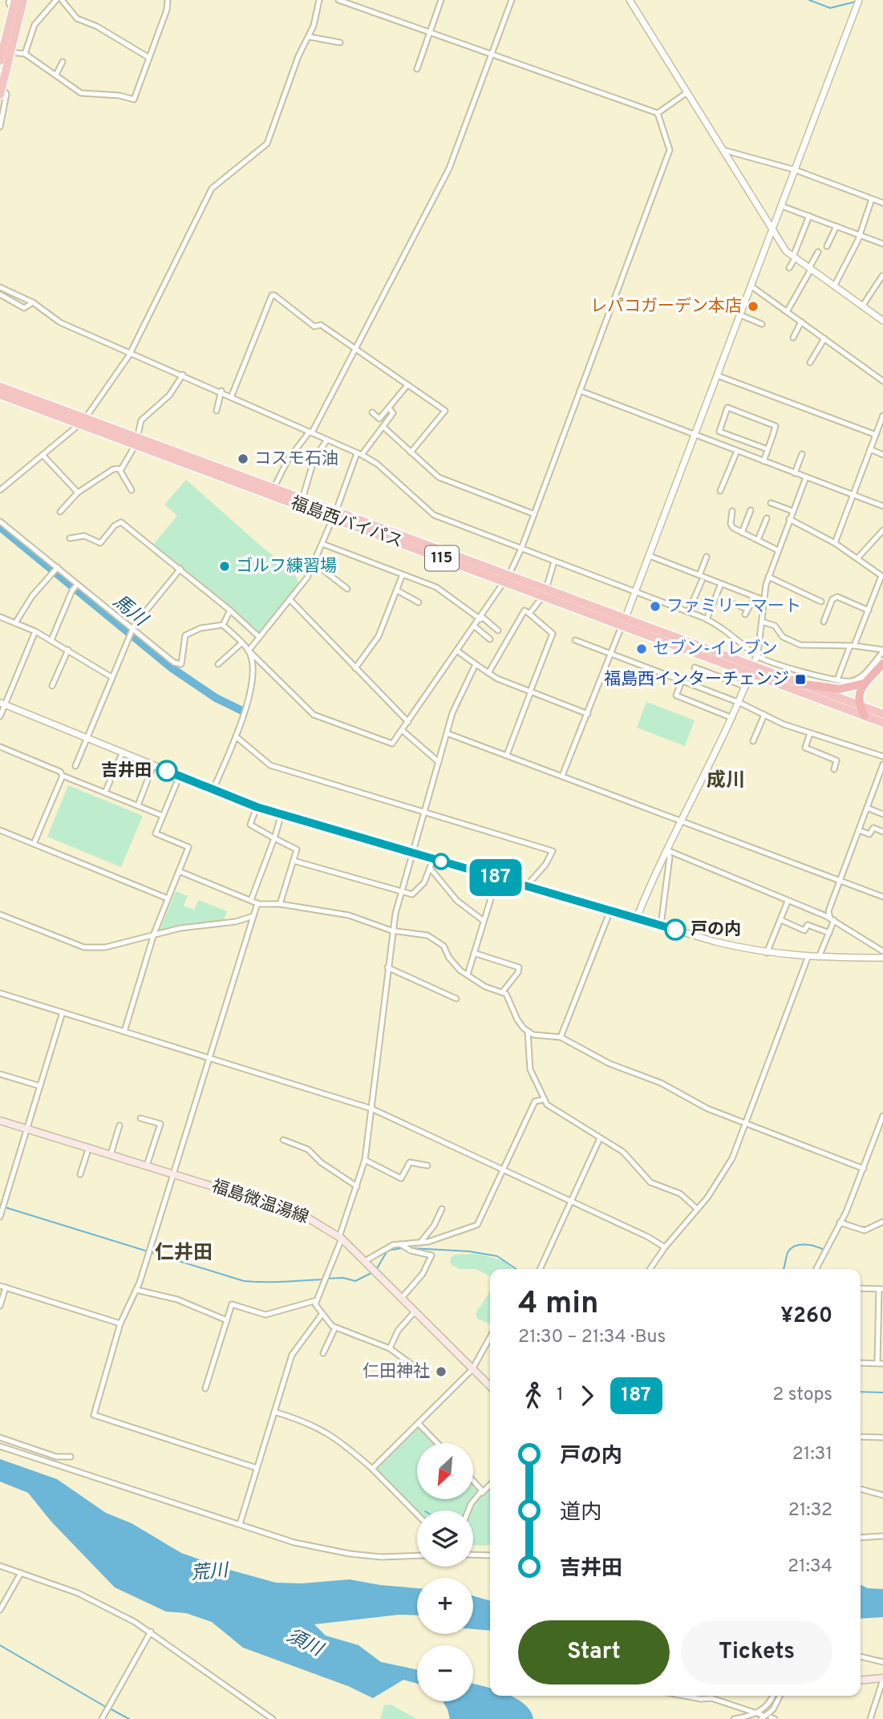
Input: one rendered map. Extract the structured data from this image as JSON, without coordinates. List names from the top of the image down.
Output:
{
  "streets": {
    "highway": ["福島西バイパス", "115"],
    "main road": ["福島微温湯線"]
  },
  "districts": ["成川", "仁井田"],
  "water": ["馬川", "荒川", "須川"],
  "places": {
    "other": [
      "レパコガーデン本店",
      "コスモ石油",
      "ゴルフ練習場",
      "ファミリーマート",
      "セブン-イレブン",
      "吉井田",
      "戸の内",
      "仁田神社"
    ],
    "transit": ["福島西インターチェンジ"]
  },
  "lines": ["bus line 187"],
  "north": "bottom left",
  "page": {
    "on_map": "187",
    "heading": ["4 min", "21:30 – 21:34 · Bus", "¥260"],
    "legs": ["1", "187", "2 stops"],
    "list": [
      {
        "name": "戸の内",
        "value": "21:31"
      },
      {
        "name": "道内",
        "value": "21:32"
      },
      {
        "name": "吉井田",
        "value": "21:34"
      }
    ],
    "map_buttons": ["+", "−"],
    "buttons": ["Start", "Tickets"]
  }
}
